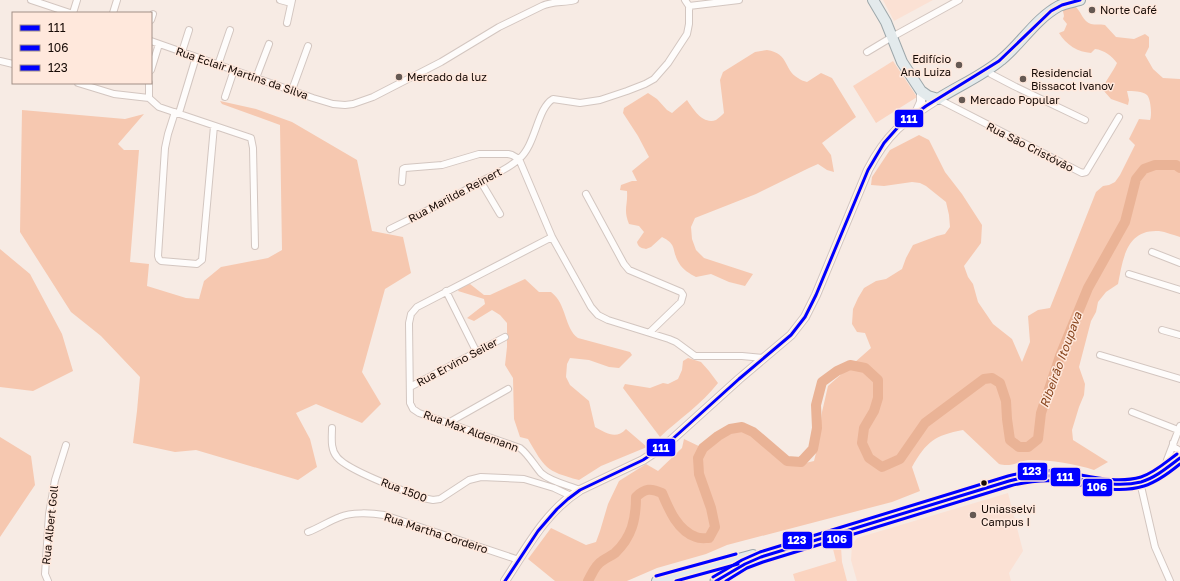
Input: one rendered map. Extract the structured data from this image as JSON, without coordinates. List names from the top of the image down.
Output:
{
  "streets": {
    "street": [
      "Rua Eclair Martins da Silva",
      "Rua São Cristóvão",
      "Rua Marilde Reinert",
      "Rua Ervino Seiler",
      "Rua Max Aldemann",
      "Rua 1500",
      "Rua Albert Goll",
      "Rua Martha Cordeiro"
    ]
  },
  "crossings": [
    ["Rua Ervino Seiler", "Rua Max Aldemann"]
  ],
  "water": ["Ribeirão Itoupava"],
  "places": [
    "Norte Café",
    "Edifício Ana Luiza",
    "Mercado da luz",
    "Residencial Bissacot Ivanov",
    "Mercado Popular",
    "Uniasselvi Campus I"
  ],
  "lines": ["transit line 111", "transit line 123", "transit line 106"],
  "legend": ["111", "106", "123"]
}
